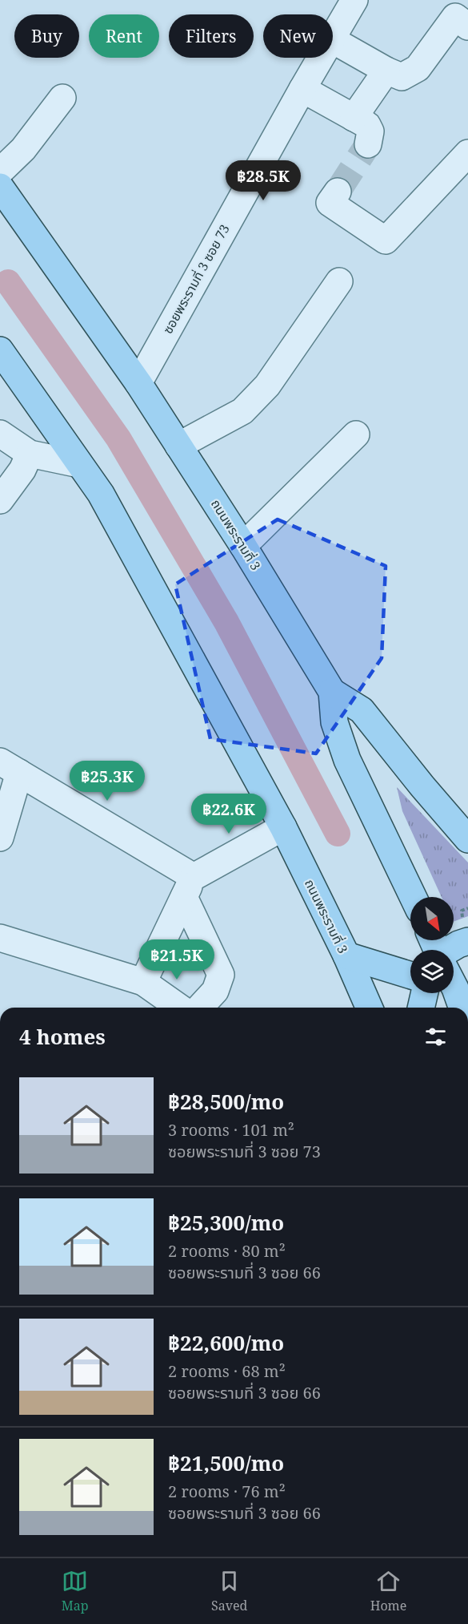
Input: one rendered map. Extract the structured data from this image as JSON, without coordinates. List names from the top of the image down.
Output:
{
  "streets": {
    "main road": ["ถนนพระรามที่ 3"],
    "street": ["ซอยพระรามที่ 3 ซอย 73"]
  },
  "crossings": [
    ["ซอยพระรามที่ 3 ซอย 73", "ถนนพระรามที่ 3"]
  ],
  "north": "bottom right",
  "page": {
    "chip": [
      "Buy",
      "Rent",
      "Filters",
      "New"
    ],
    "price": [
      "฿28.5K",
      "฿25.3K",
      "฿22.6K",
      "฿21.5K"
    ],
    "heading": "4 homes",
    "list": [
      {
        "name": "฿28,500/mo",
        "note": "3 rooms · 101 m² · ซอยพระรามที่ 3 ซอย 73"
      },
      {
        "name": "฿25,300/mo",
        "note": "2 rooms · 80 m² · ซอยพระรามที่ 3 ซอย 66"
      },
      {
        "name": "฿22,600/mo",
        "note": "2 rooms · 68 m² · ซอยพระรามที่ 3 ซอย 66"
      },
      {
        "name": "฿21,500/mo",
        "note": "2 rooms · 76 m² · ซอยพระรามที่ 3 ซอย 66"
      }
    ],
    "tabs": ["Map", "Saved", "Home"]
  }
}
